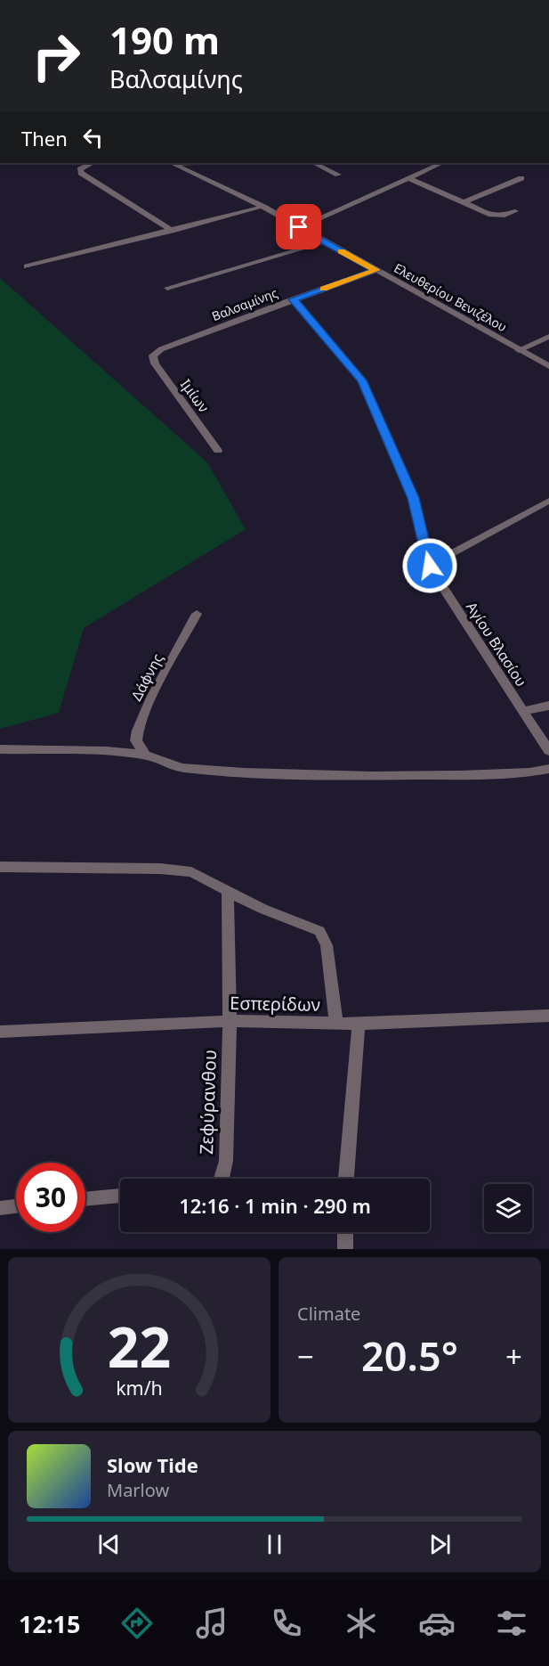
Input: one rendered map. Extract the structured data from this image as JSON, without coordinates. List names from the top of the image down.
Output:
{
  "streets": {
    "street": [
      "Ελευθερίου Βενιζέλου",
      "Βαλσαμίνης",
      "Ιμίων",
      "Αγίου Βλασίου",
      "Δάφνης",
      "Εσπερίδων",
      "Ζεφύρανθου"
    ]
  },
  "crossings": [
    ["Ελευθερίου Βενιζέλου", "Βαλσαμίνης"],
    ["Βαλσαμίνης", "Ιμίων"],
    ["Βαλσαμίνης", "Αγίου Βλασίου"],
    ["Εσπερίδων", "Ζεφύρανθου"]
  ],
  "page": {
    "turn": ["190 m", "Βαλσαμίνης"],
    "then": "Then",
    "limit": "30",
    "trip": "12:16 · 1 min · 290 m",
    "tile": "Climate",
    "heat": ["−", "20.5°", "+"],
    "song": ["Slow Tide", "Marlow"],
    "tabs": "12:15",
    "gauge": ["22", "km/h"]
  }
}
